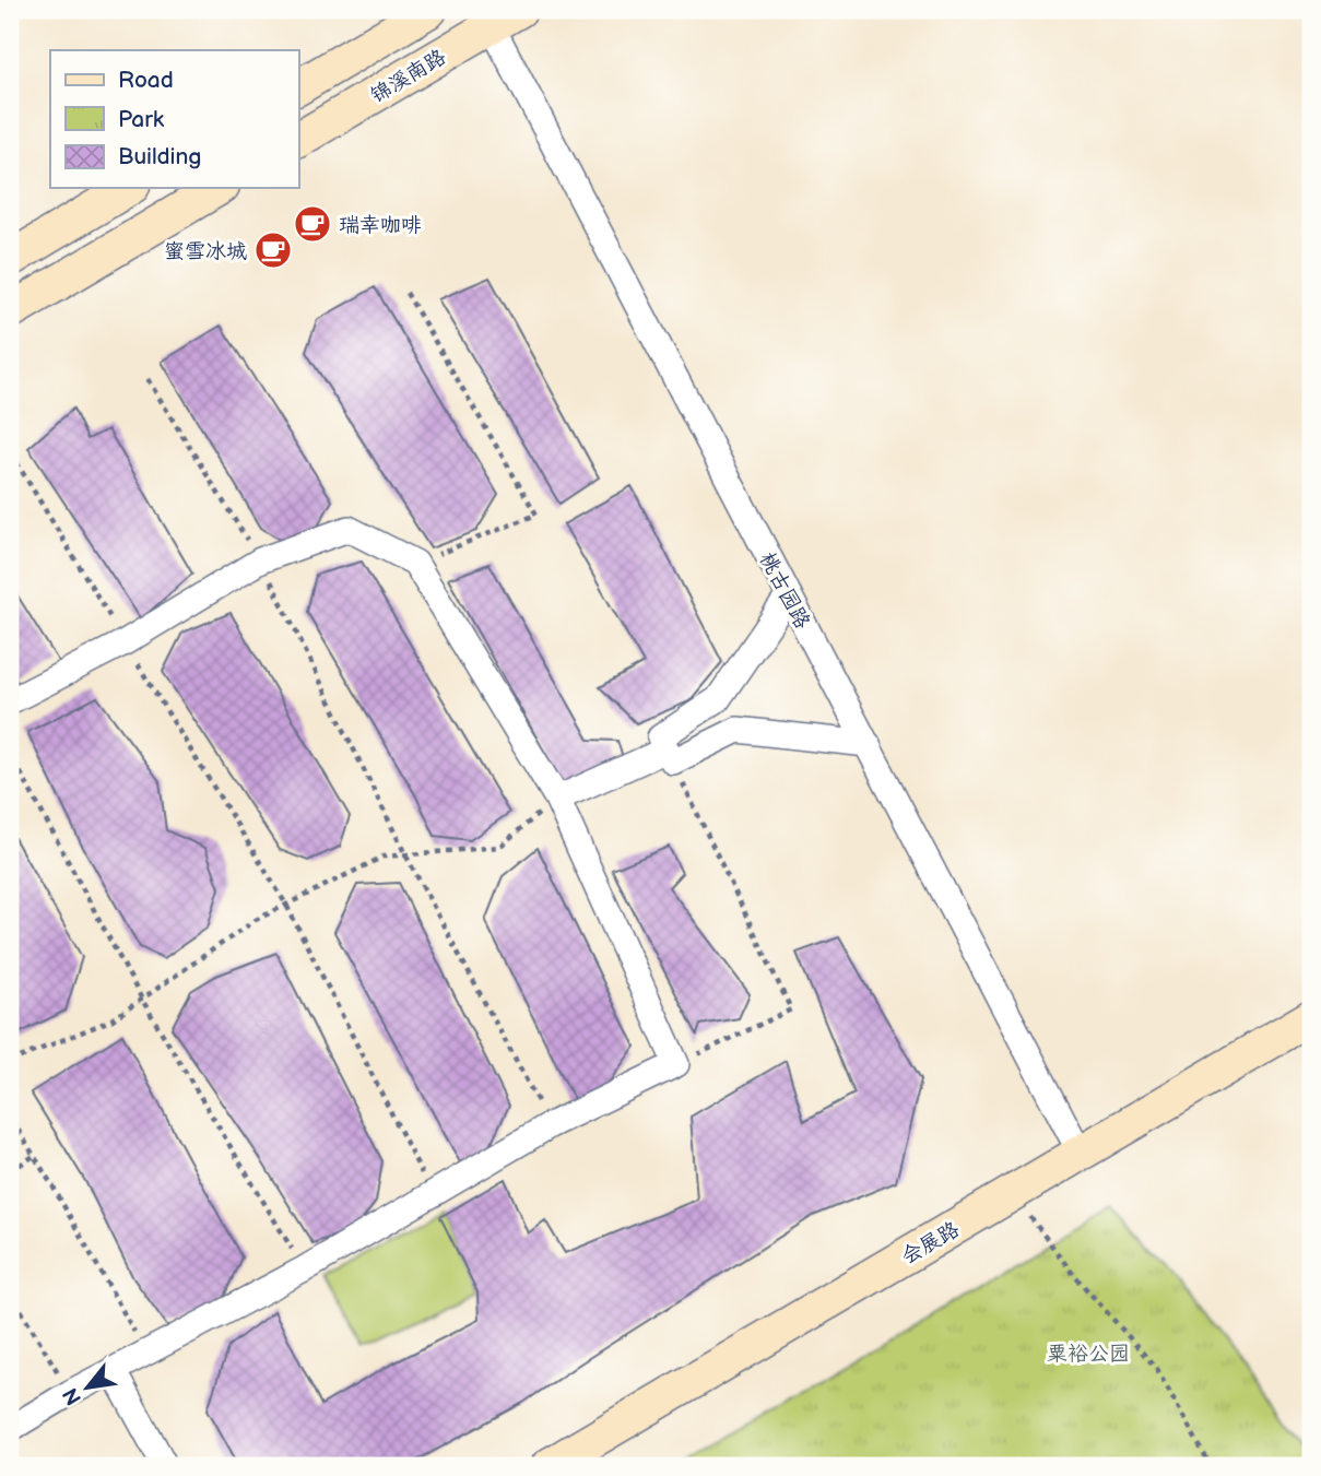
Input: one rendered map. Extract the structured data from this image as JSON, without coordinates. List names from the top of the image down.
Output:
{
  "streets": {
    "street": ["锦溪南路", "桃古园路", "会展路"]
  },
  "crossings": [
    ["锦溪南路", "桃古园路"],
    ["桃古园路", "会展路"]
  ],
  "parks": ["粟裕公园"],
  "places": {
    "cafe": ["瑞幸咖啡", "蜜雪冰城"]
  },
  "legend": ["Road", "Park", "Building"],
  "north": "bottom left"
}
